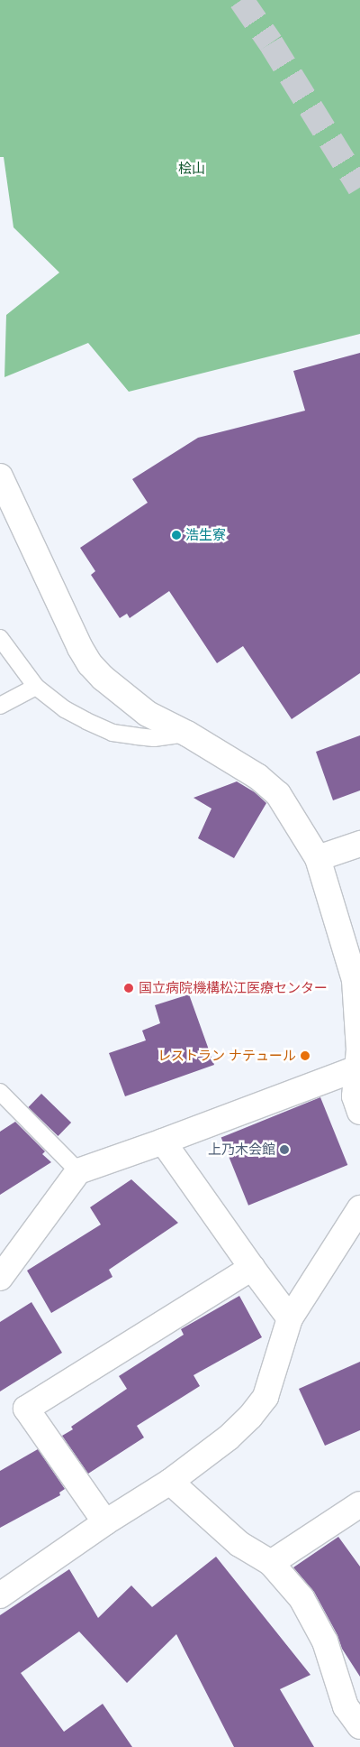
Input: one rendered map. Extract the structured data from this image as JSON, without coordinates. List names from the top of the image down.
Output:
{
  "parks": ["桧山"],
  "places": [
    "浩生寮",
    "国立病院機構松江医療センター",
    "レストラン ナテュール",
    "上乃木会館"
  ]
}
